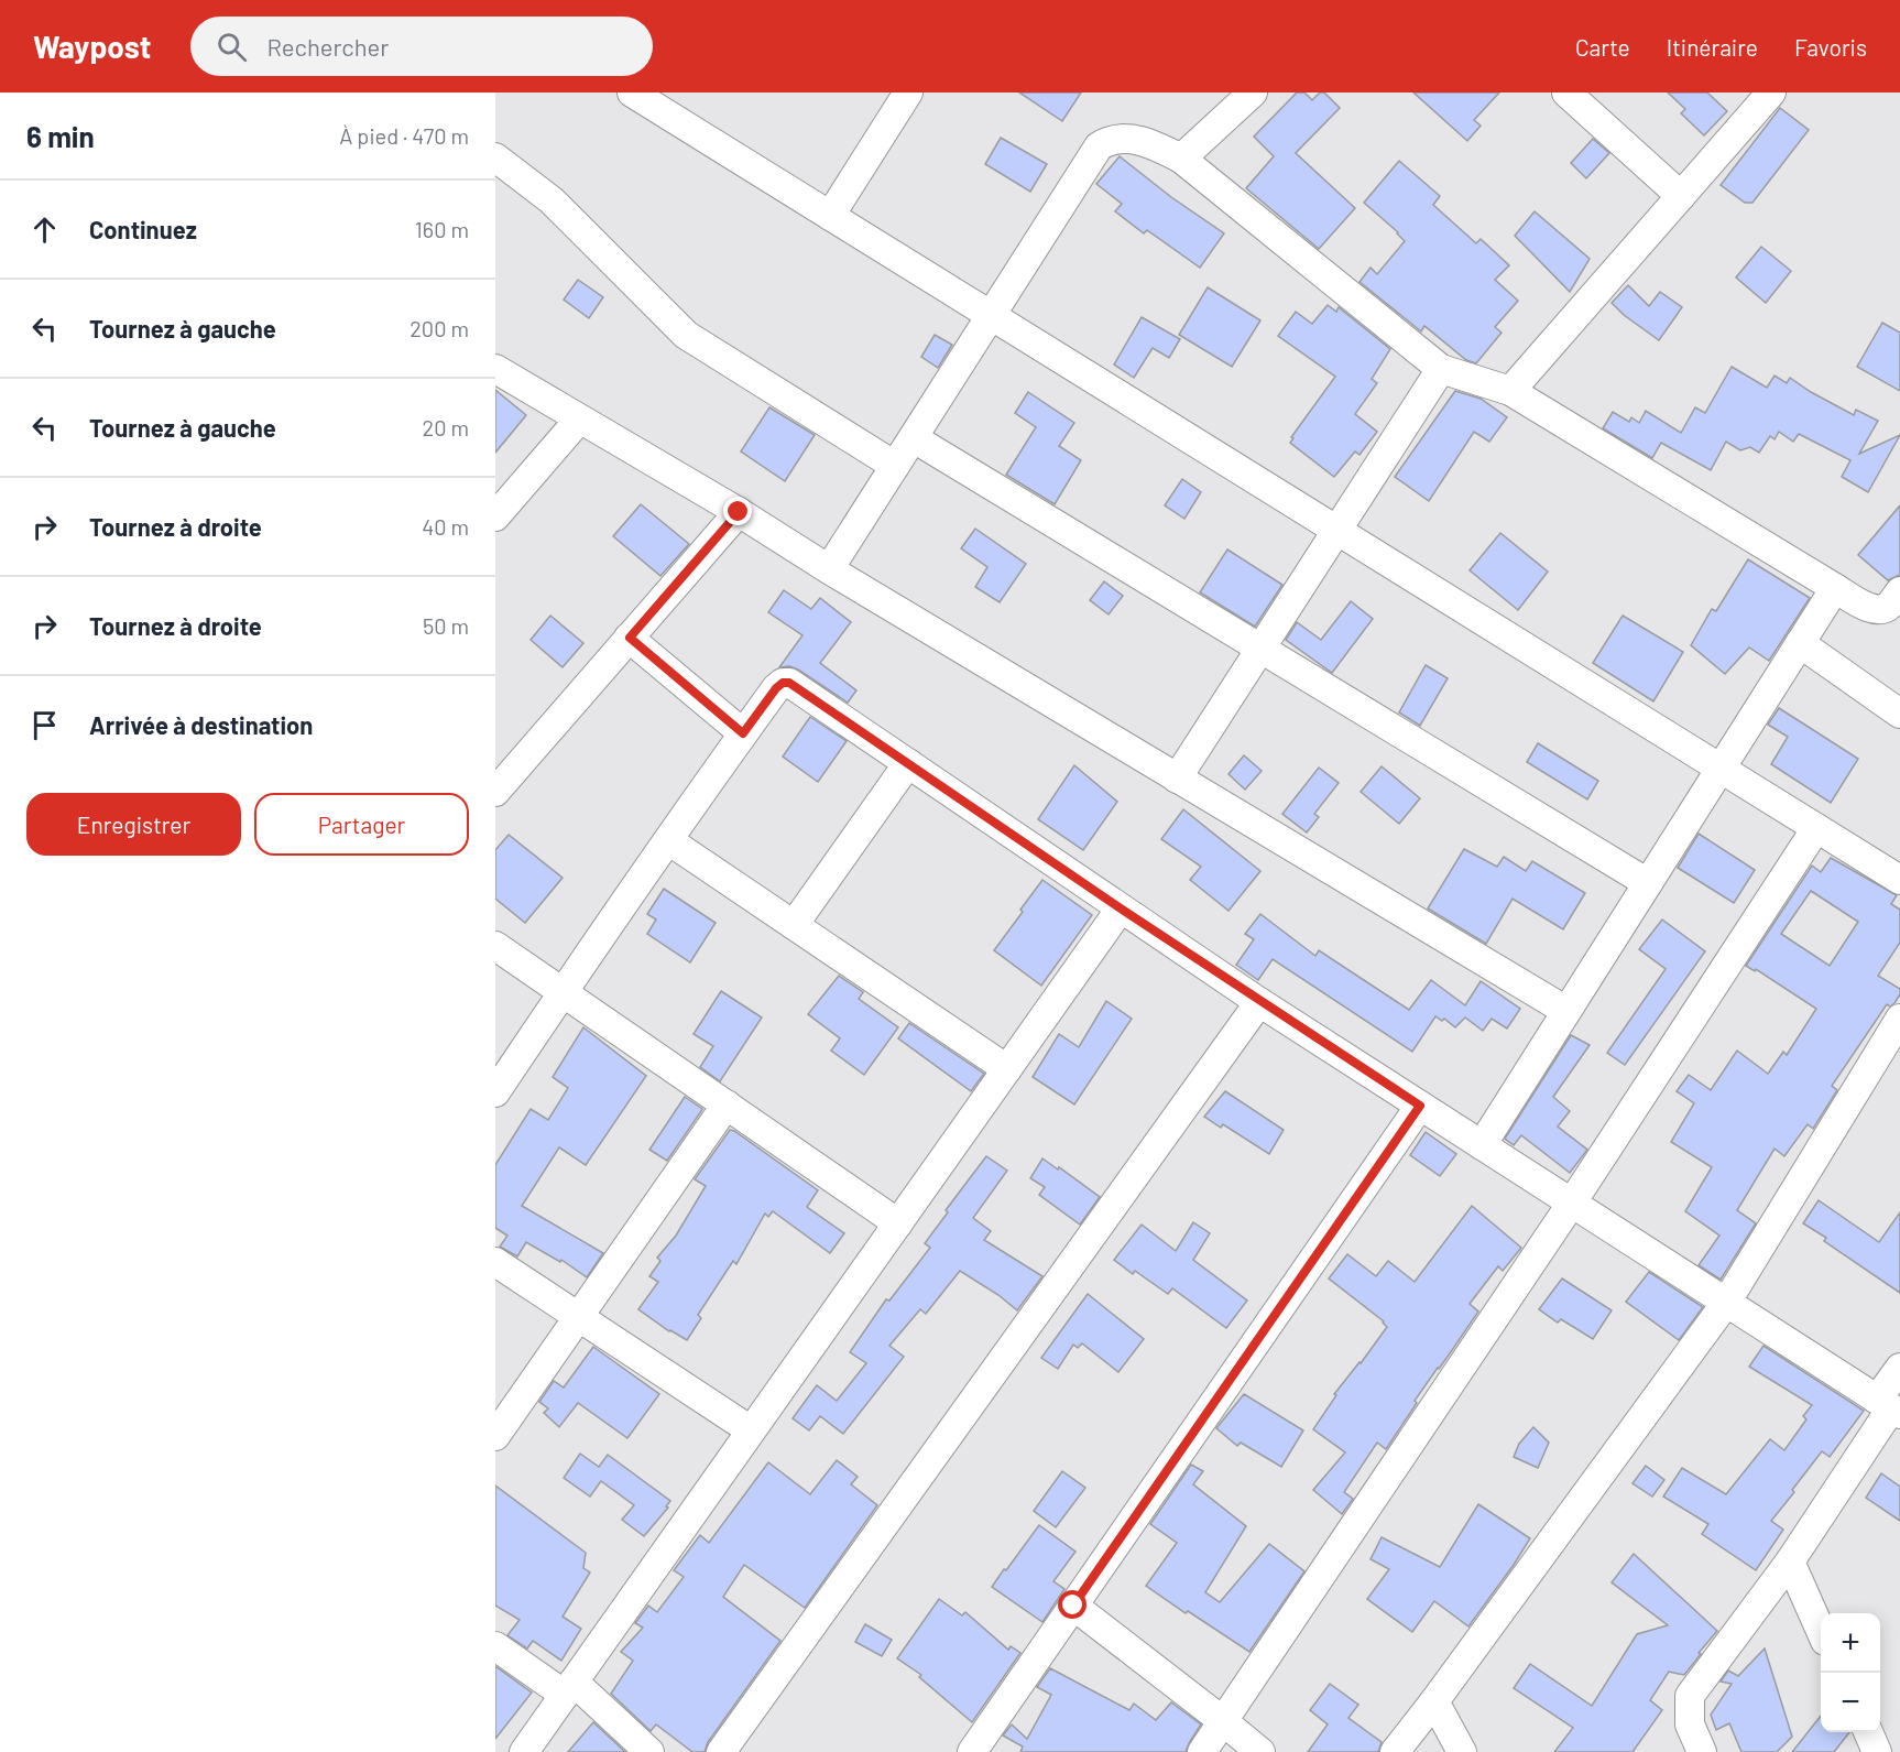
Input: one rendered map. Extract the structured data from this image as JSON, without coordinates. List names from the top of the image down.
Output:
{
  "page": {
    "header": "Waypost",
    "search": "Rechercher",
    "nav": ["Carte", "Itinéraire", "Favoris"],
    "heading": ["6 min", "À pied · 470 m"],
    "list": [
      ["Continuez", "160 m"],
      ["Tournez à gauche", "200 m"],
      ["Tournez à gauche", "20 m"],
      ["Tournez à droite", "40 m"],
      ["Tournez à droite", "50 m"],
      "Arrivée à destination"
    ],
    "buttons": ["Enregistrer", "Partager"],
    "map_buttons": ["+", "−"]
  }
}
